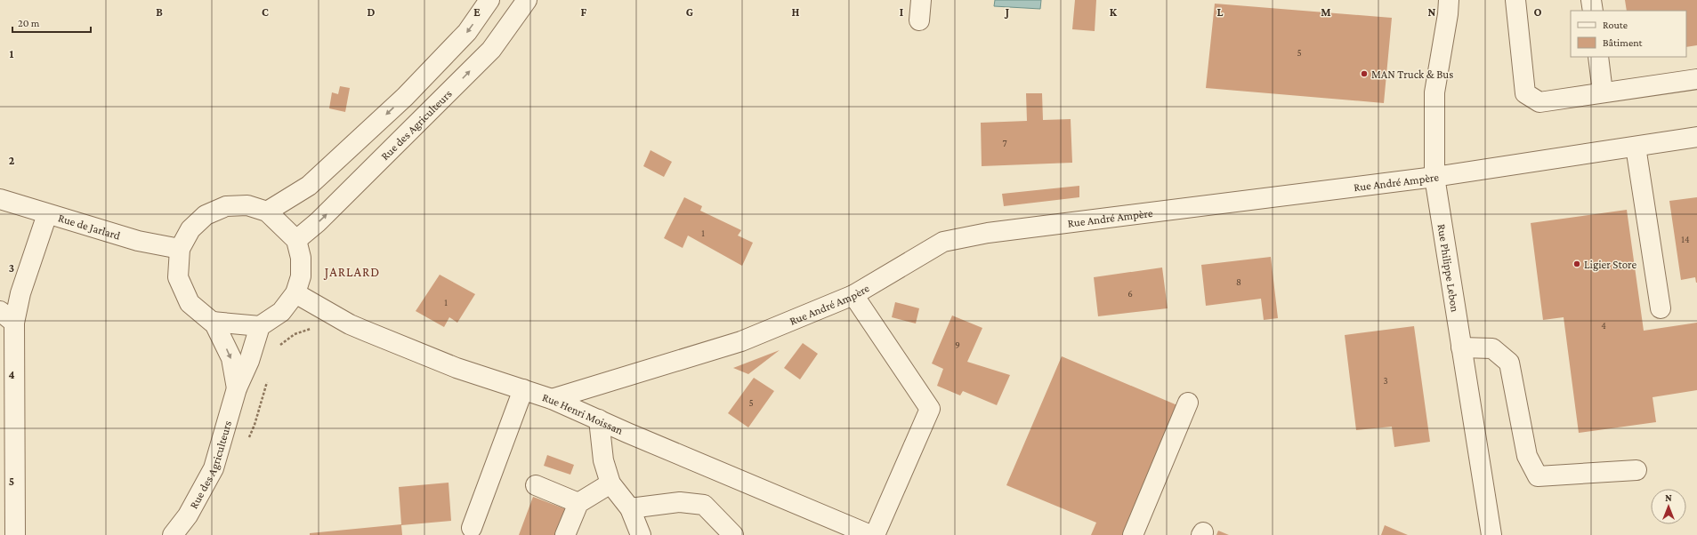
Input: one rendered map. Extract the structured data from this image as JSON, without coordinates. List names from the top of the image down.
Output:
{
  "streets": {
    "street": [
      "Rue des Agriculteurs",
      "Rue André Ampère",
      "Rue de Jarlard",
      "Rue Philippe Lebon",
      "Rue Henri Moissan"
    ]
  },
  "crossings": [
    ["Rue des Agriculteurs", "Rue de Jarlard"],
    ["Rue des Agriculteurs", "Rue Henri Moissan"],
    ["Rue André Ampère", "Rue Philippe Lebon"],
    ["Rue André Ampère", "Rue Henri Moissan"],
    ["Rue de Jarlard", "Rue Henri Moissan"]
  ],
  "districts": ["JARLARD"],
  "places": ["MAN Truck & Bus", "Ligier Store"],
  "house_numbers": [
    "5",
    "7",
    "1",
    "14",
    "8",
    "6",
    "1",
    "4",
    "9",
    "3",
    "5"
  ],
  "legend": ["Route", "Bâtiment"],
  "scale_bar": "20 m",
  "north": "top",
  "grid": {
    "columns": [
      "B",
      "C",
      "D",
      "E",
      "F",
      "G",
      "H",
      "I",
      "J",
      "K",
      "L",
      "M",
      "N",
      "O"
    ],
    "rows": [
      "1",
      "2",
      "3",
      "4",
      "5"
    ]
  }
}
